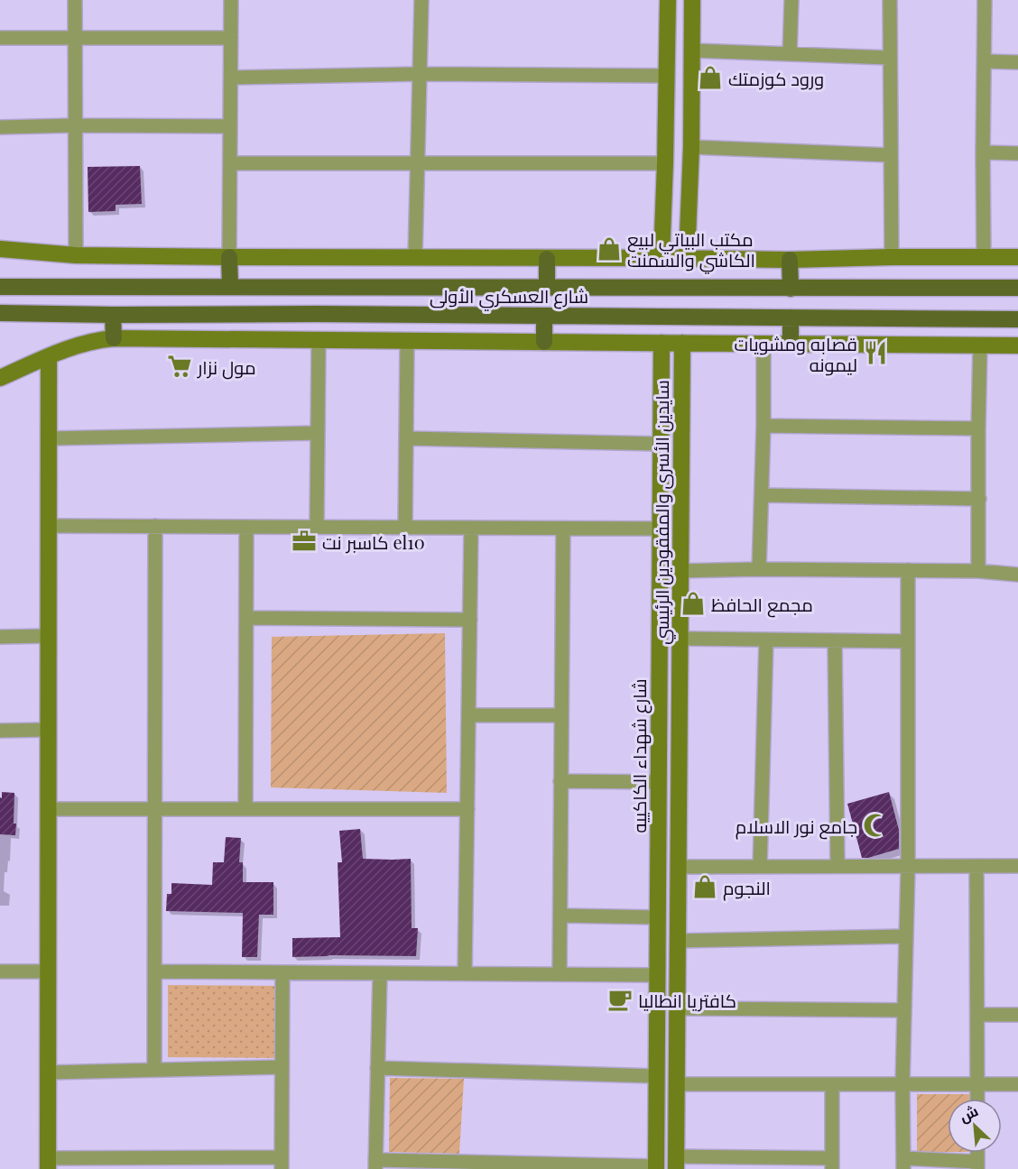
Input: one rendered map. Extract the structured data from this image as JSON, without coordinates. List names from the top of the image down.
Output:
{
  "streets": {
    "main road": ["شارع العسكري الأولى"],
    "street": ["سايدين الأسرى والمفقودين الرئيسي", "شارع شهداء الكاكييه"]
  },
  "places": {
    "shop": [
      "ورود كوزمتك",
      "مكتب البياتي لبيع الكاشي والسمنت",
      "مجمع الحافظ",
      "النجوم"
    ],
    "restaurant": ["قصابه ومشويات ليمونه"],
    "supermarket": ["مول نزار"],
    "office": ["كاسبر نت el10"],
    "mosque": ["جامع نور الاسلام"],
    "cafe": ["كافتريا انطاليا"]
  },
  "north": "top left"
}
